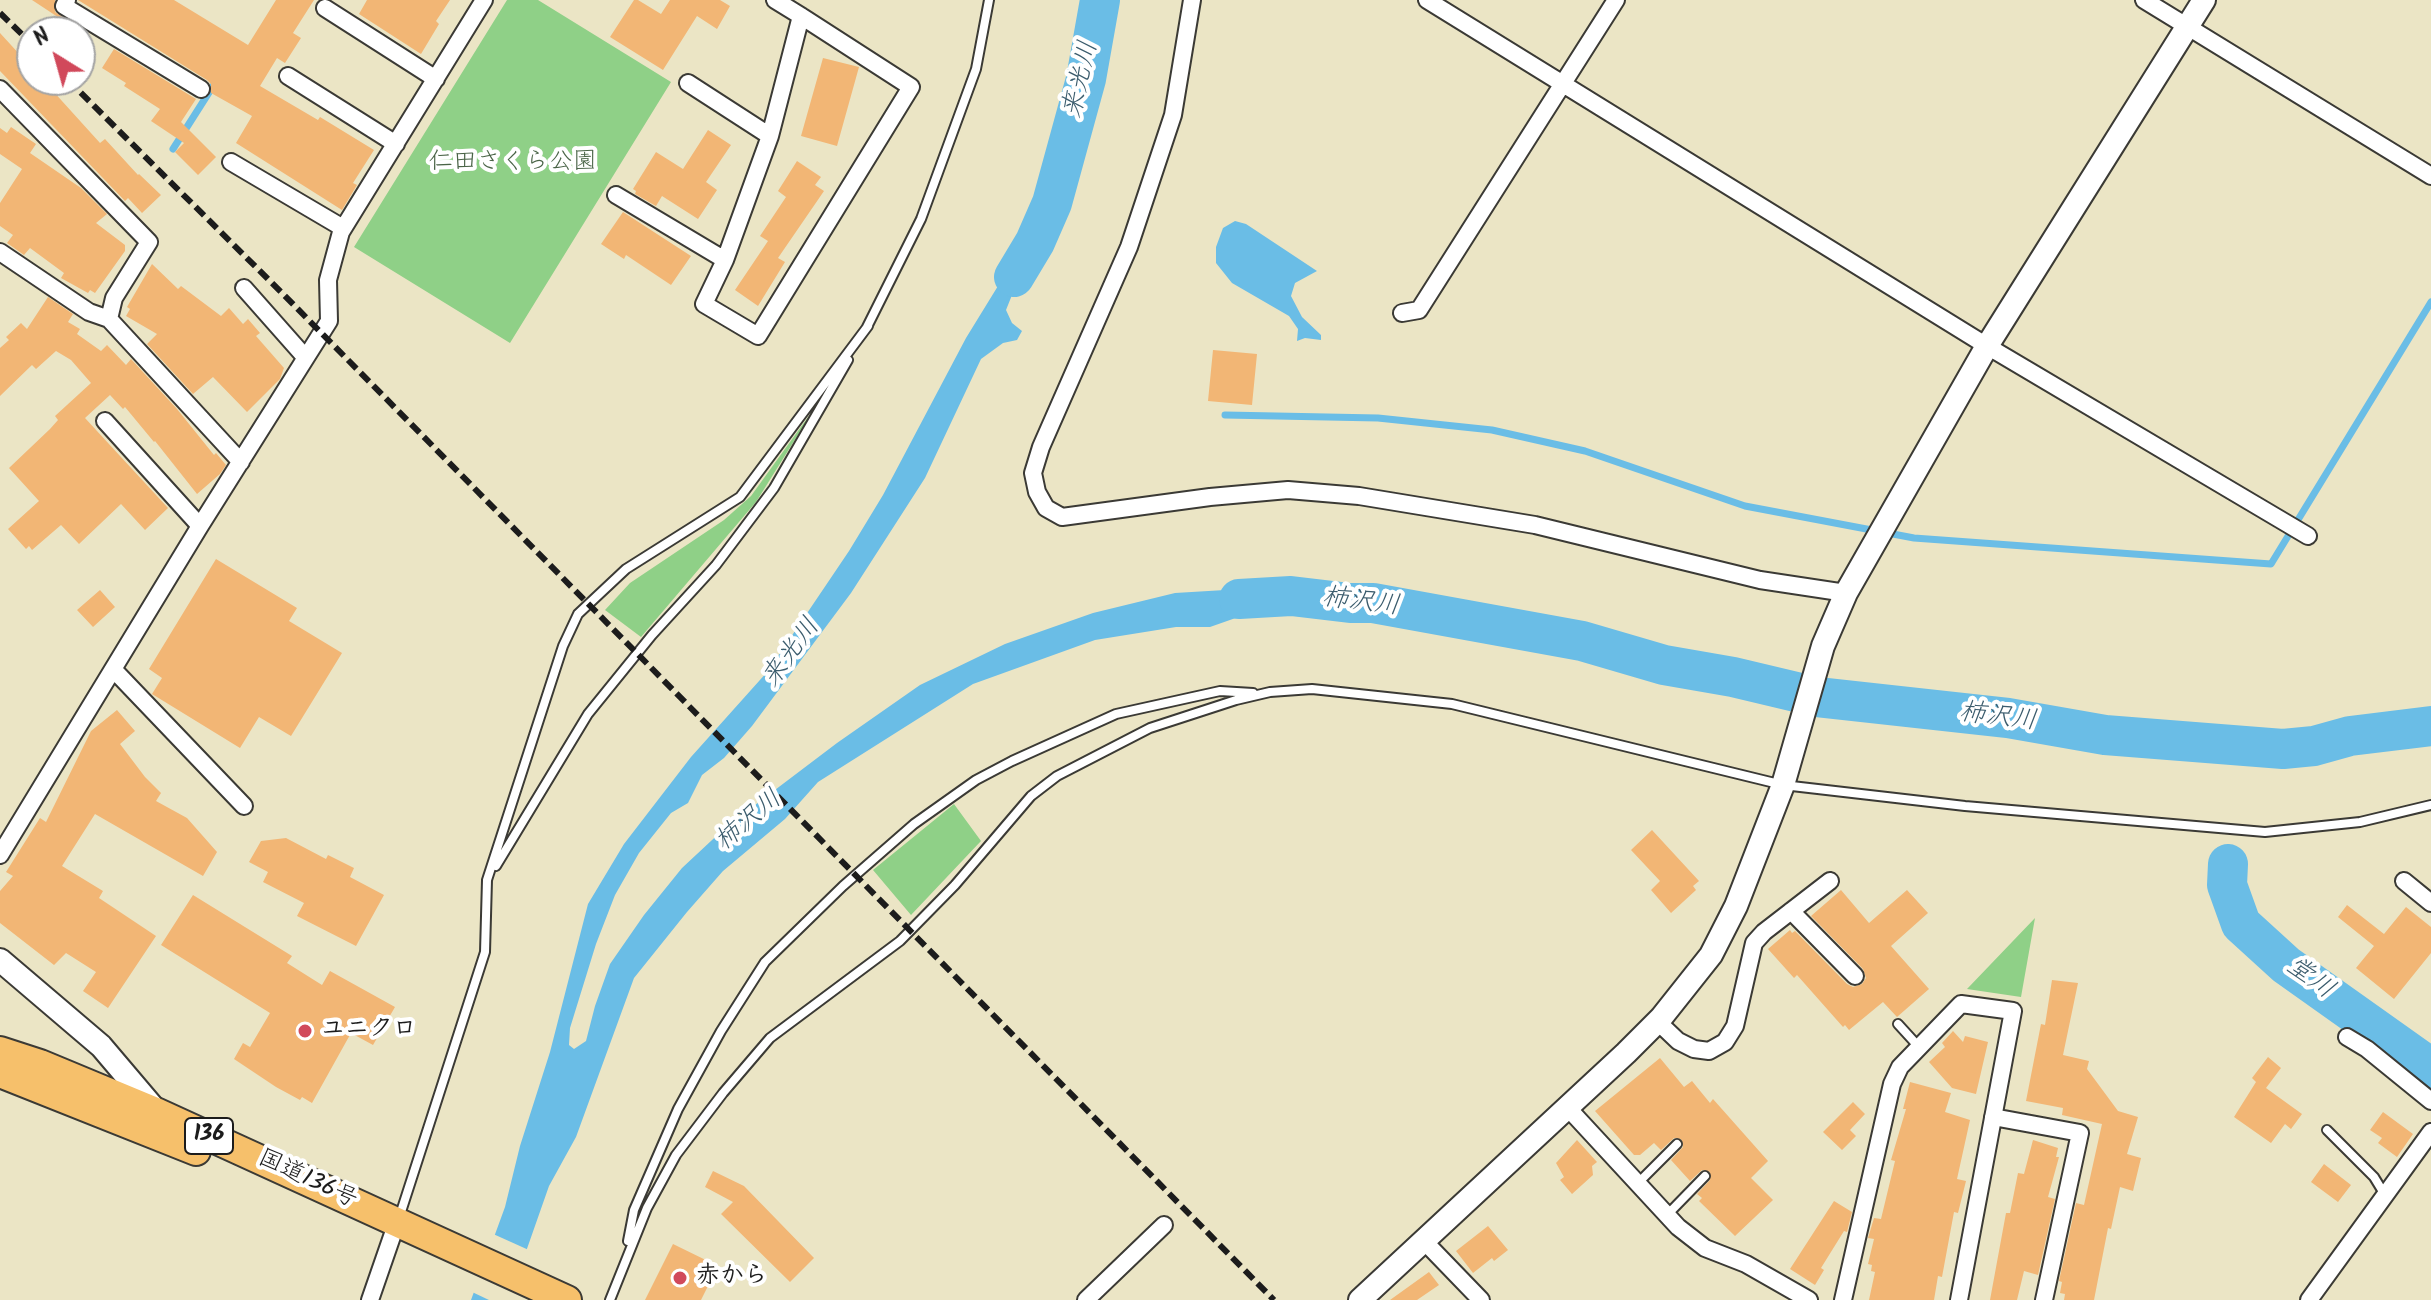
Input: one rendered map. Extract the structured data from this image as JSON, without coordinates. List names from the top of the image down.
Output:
{
  "streets": {
    "highway": ["136", "国道136号"]
  },
  "water": ["来光川", "柿沢川", "堂川"],
  "parks": ["仁田さくら公園"],
  "places": ["ユニクロ", "赤から"],
  "north": "top left"
}
